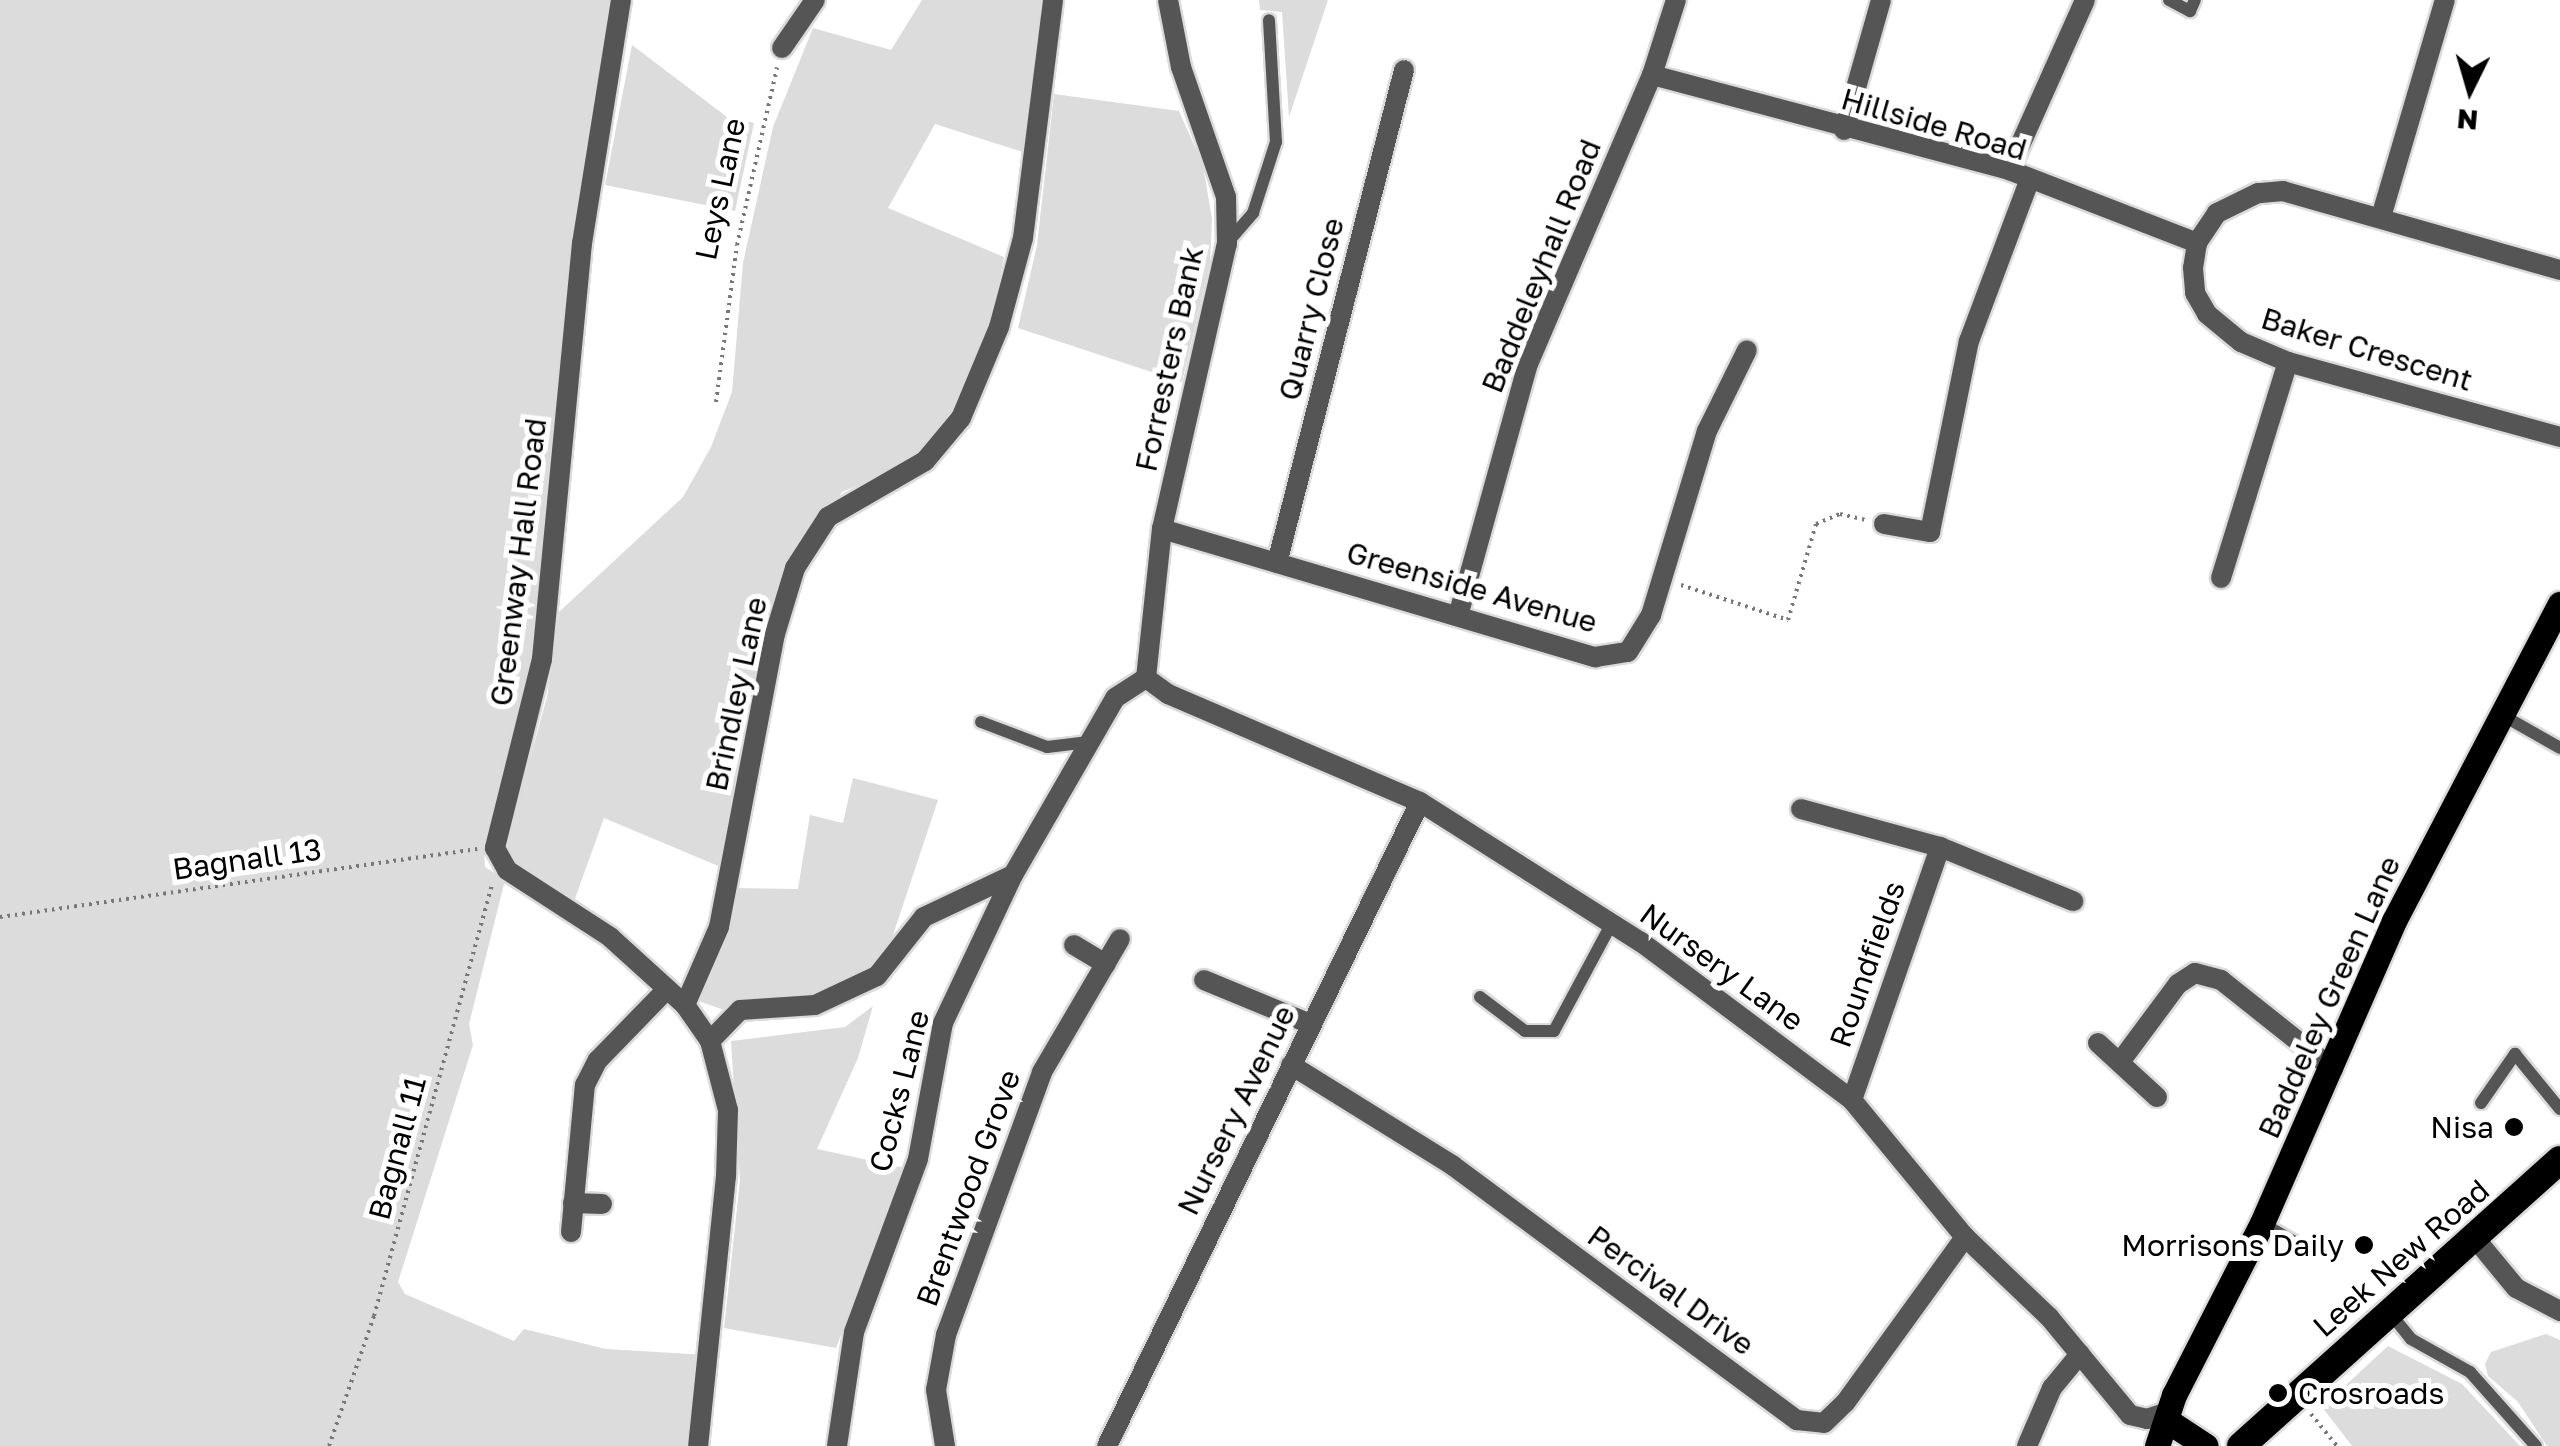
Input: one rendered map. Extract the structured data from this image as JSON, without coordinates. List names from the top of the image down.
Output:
{
  "streets": {
    "highway": ["Leek New Road"],
    "main road": ["Baddeley Green Lane"],
    "street": [
      "Hillside Road",
      "Baddeleyhall Road",
      "Quarry Close",
      "Baker Crescent",
      "Forresters Bank",
      "Greenway Hall Road",
      "Greenside Avenue",
      "Brindley Lane",
      "Roundfields",
      "Nursery Lane",
      "Cocks Lane",
      "Nursery Avenue",
      "Brentwood Grove",
      "Percival Drive"
    ],
    "path": ["Leys Lane", "Bagnall 13", "Bagnall 11"]
  },
  "crossings": [
    ["Hillside Road", "Baddeleyhall Road"],
    ["Hillside Road", "Baker Crescent"],
    ["Baddeleyhall Road", "Greenside Avenue"],
    ["Quarry Close", "Greenside Avenue"],
    ["Forresters Bank", "Greenside Avenue"],
    ["Forresters Bank", "Nursery Lane"],
    ["Forresters Bank", "Cocks Lane"],
    ["Greenway Hall Road", "Bagnall 13"],
    ["Greenway Hall Road", "Bagnall 11"],
    ["Bagnall 13", "Bagnall 11"],
    ["Roundfields", "Nursery Lane"],
    ["Nursery Lane", "Baddeley Green Lane"],
    ["Nursery Lane", "Cocks Lane"],
    ["Nursery Lane", "Nursery Avenue"],
    ["Nursery Lane", "Percival Drive"],
    ["Nursery Avenue", "Percival Drive"]
  ],
  "places": ["Nisa", "Morrisons Daily", "Crosroads"],
  "north": "bottom"
}
